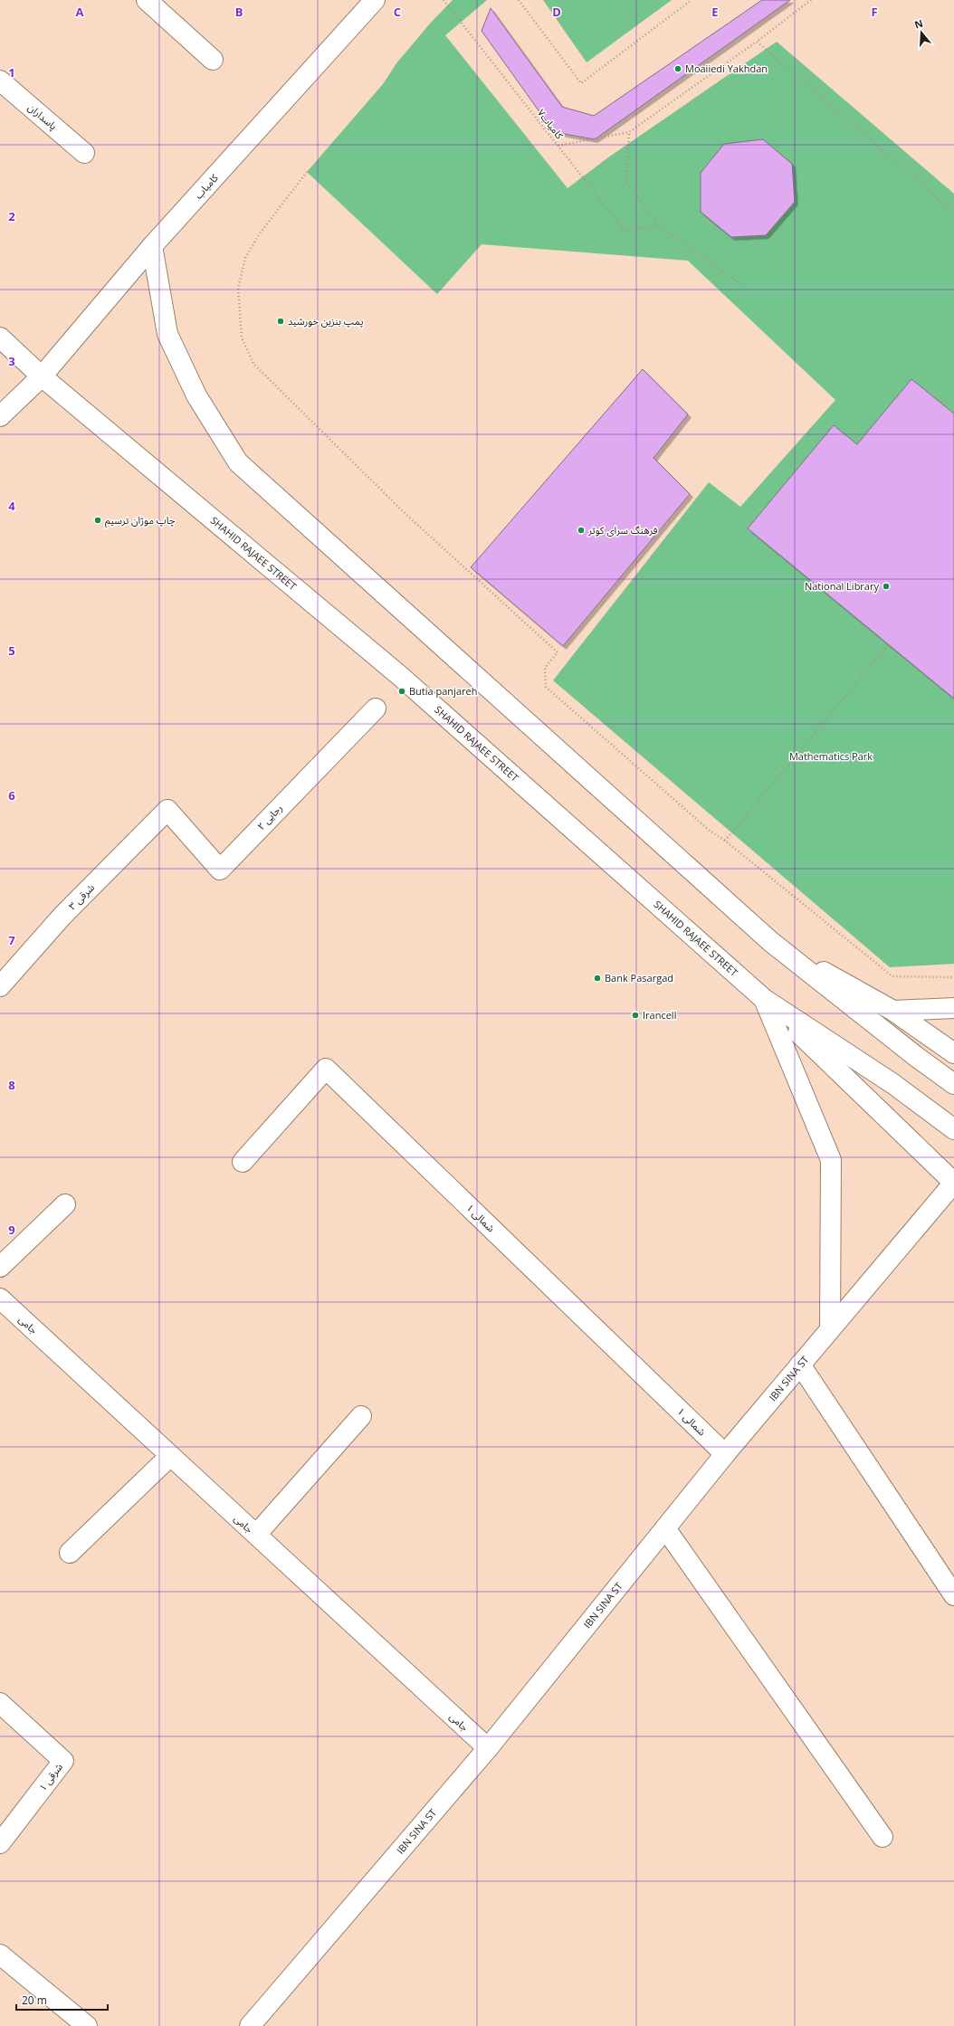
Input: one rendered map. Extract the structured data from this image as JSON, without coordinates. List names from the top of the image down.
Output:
{
  "streets": {
    "street": [
      "پاسداران",
      "کامیاب",
      "SHAHID RAJAEE STREET",
      "رجایی ۲",
      "شرقی ۳",
      "شمالی ۱",
      "جامی",
      "IBN SINA ST",
      "شرقی ۱"
    ],
    "path": ["کامیاب۷"]
  },
  "crossings": [
    ["کامیاب", "SHAHID RAJAEE STREET"],
    ["رجایی ۲", "شرقی ۳"],
    ["شمالی ۱", "IBN SINA ST"],
    ["جامی", "IBN SINA ST"]
  ],
  "parks": ["Mathematics Park"],
  "places": [
    "Moaiiedi Yakhdan",
    "پمپ بنزین خورشید",
    "چاپ موژان ترسیم",
    "فرهنگ سرای کوثر",
    "National Library",
    "Butia panjareh",
    "Bank Pasargad",
    "Irancell"
  ],
  "scale_bar": "20 m",
  "north": "top",
  "grid": {
    "columns": [
      "A",
      "B",
      "C",
      "D",
      "E",
      "F"
    ],
    "rows": [
      "1",
      "2",
      "3",
      "4",
      "5",
      "6",
      "7",
      "8",
      "9"
    ]
  }
}
